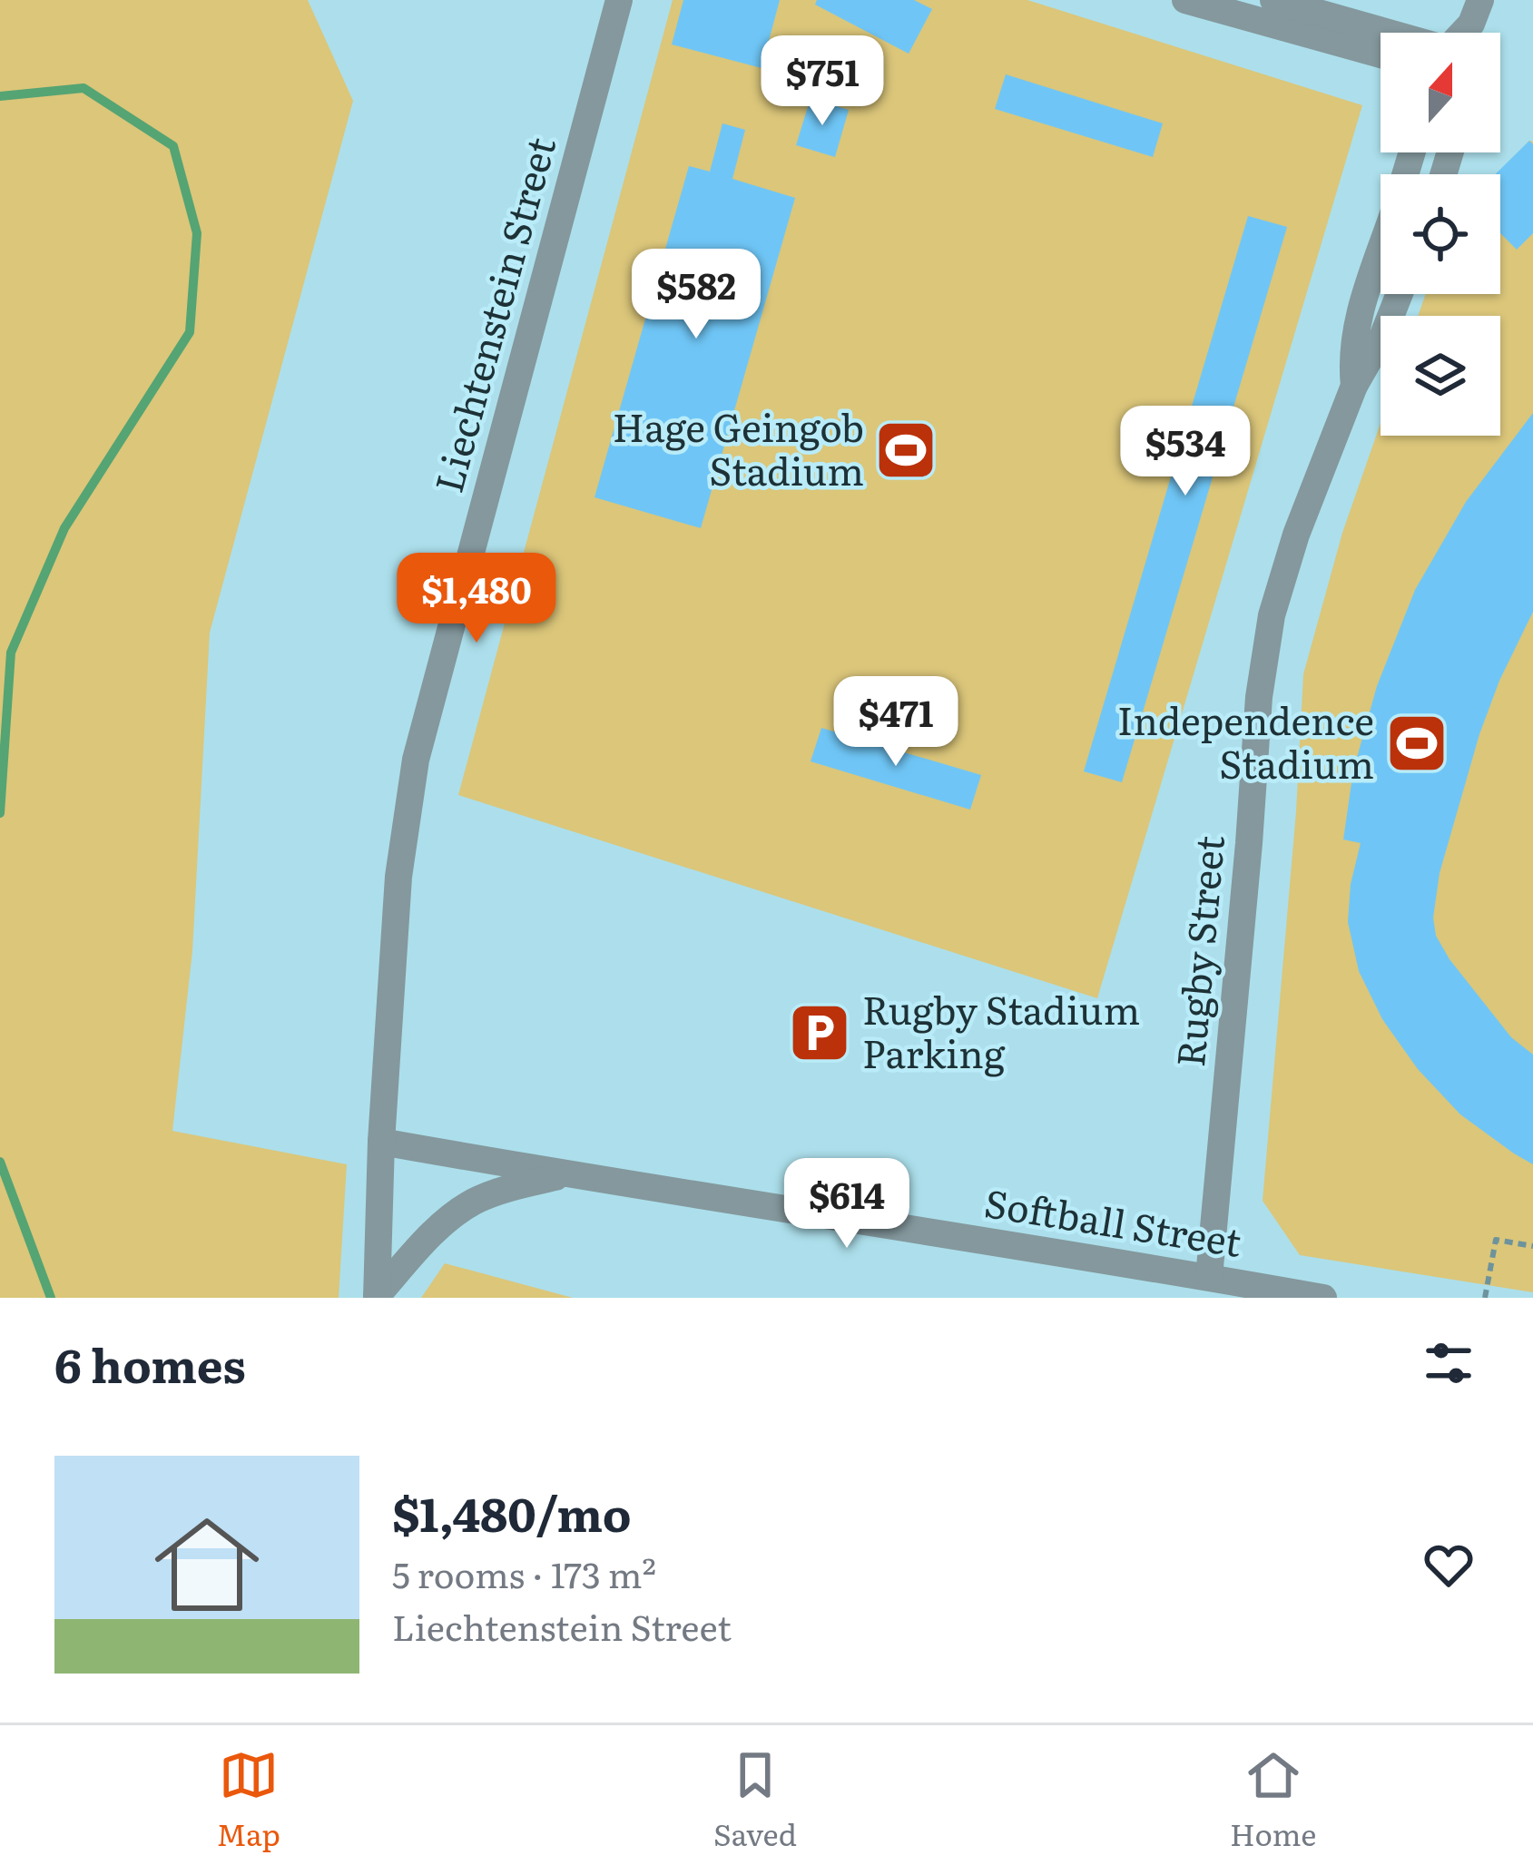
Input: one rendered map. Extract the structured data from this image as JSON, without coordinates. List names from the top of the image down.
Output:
{
  "streets": {
    "street": ["Liechtenstein Street", "Rugby Street", "Softball Street"]
  },
  "crossings": [
    ["Liechtenstein Street", "Softball Street"],
    ["Rugby Street", "Softball Street"]
  ],
  "places": {
    "sports": ["Hage Geingob Stadium", "Independence Stadium"],
    "parking": ["Rugby Stadium Parking"]
  },
  "north": "top",
  "page": {
    "price": [
      "$751",
      "$582",
      "$534",
      "$1,480",
      "$471",
      "$614"
    ],
    "heading": "6 homes",
    "list": [
      {
        "name": "$1,480/mo",
        "note": "5 rooms · 173 m² · Liechtenstein Street"
      }
    ],
    "tabs": ["Map", "Saved", "Home"]
  }
}
